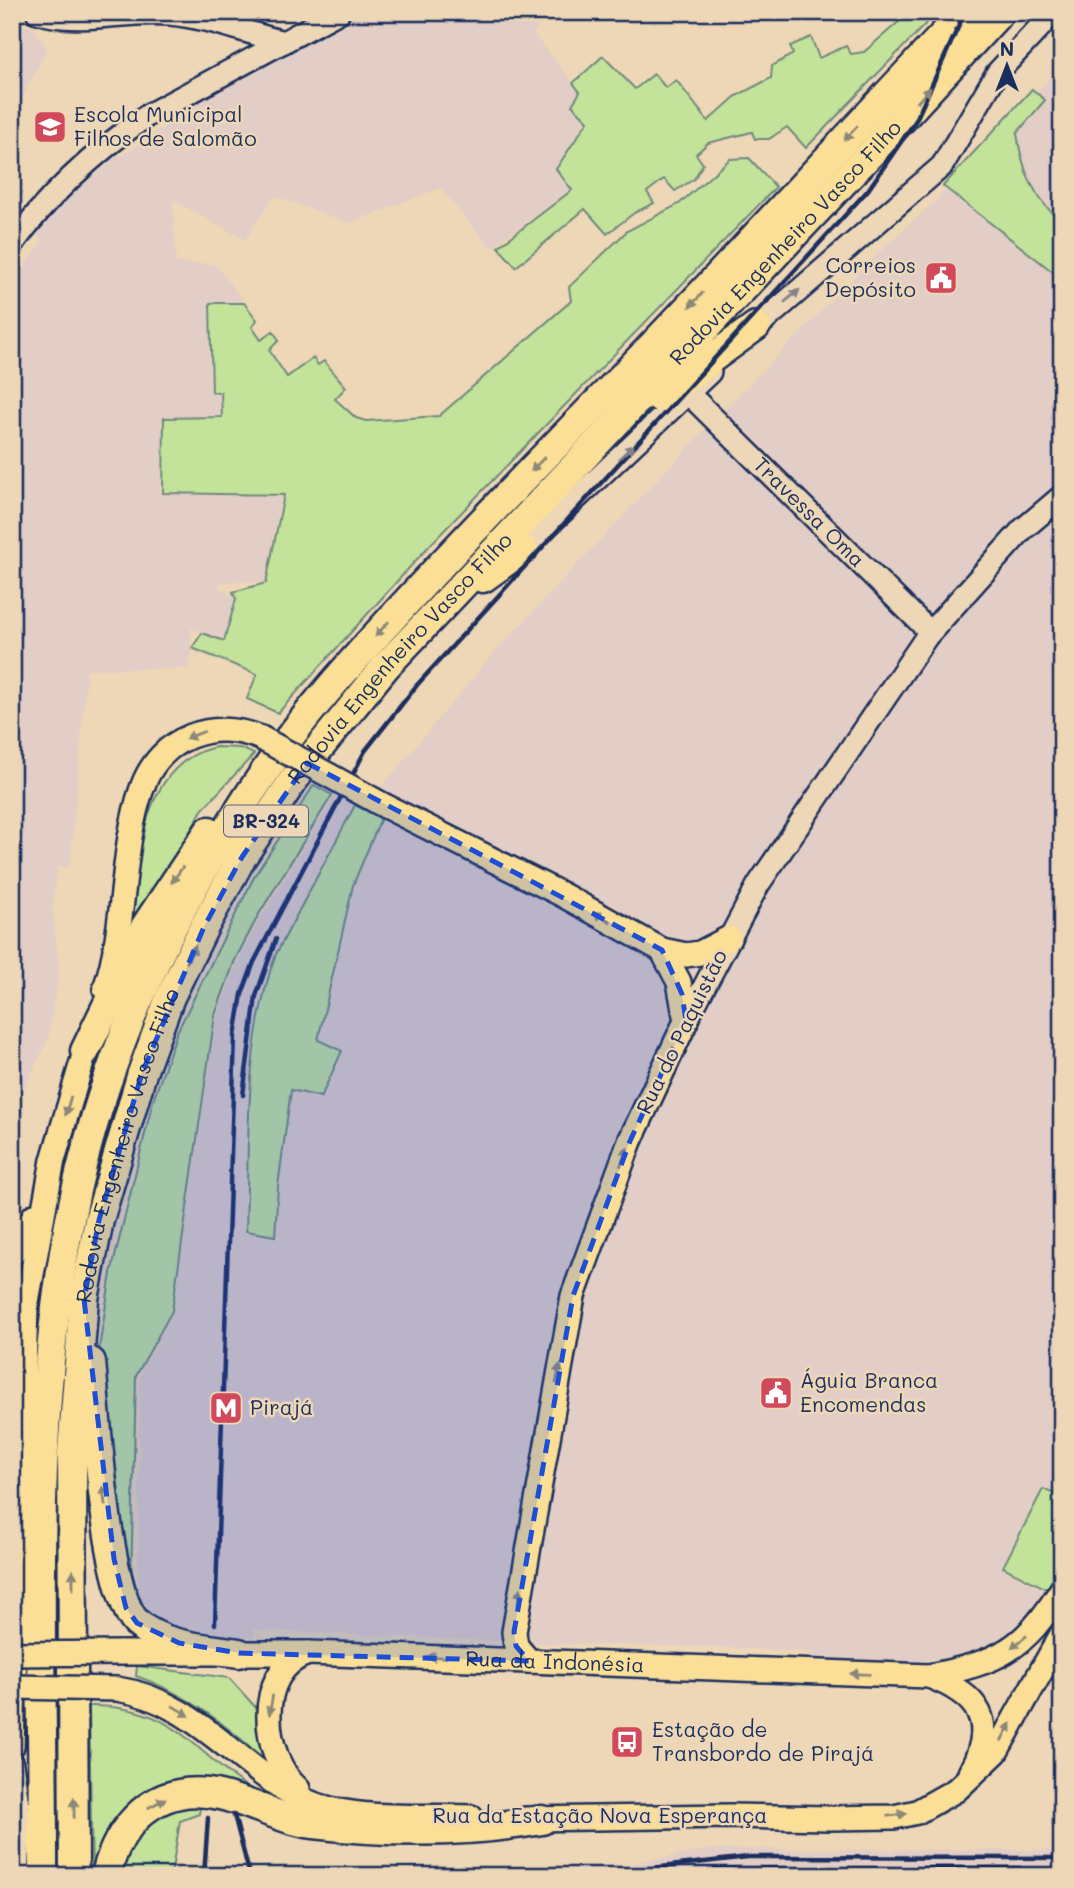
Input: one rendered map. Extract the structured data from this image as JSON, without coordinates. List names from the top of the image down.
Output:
{
  "streets": {
    "highway": ["Rodovia Engenheiro Vasco Filho", "BR-324"],
    "main road": [
      "Travessa Oma",
      "Rua do Paquistão",
      "Rua da Indonésia",
      "Rua da Estação Nova Esperança"
    ]
  },
  "crossings": [
    ["Rodovia Engenheiro Vasco Filho", "Travessa Oma"],
    ["Travessa Oma", "Rua do Paquistão"],
    ["Rua do Paquistão", "Rua da Indonésia"]
  ],
  "one_way": ["Rua do Paquistão", "Rua da Indonésia", "Rua da Estação Nova Esperança"],
  "places": {
    "school or university": ["Escola Municipal Filhos de Salomão"],
    "public building": ["Correios Depósito", "Águia Branca Encomendas"],
    "metro station": ["Pirajá"],
    "bus stop": ["Estação de Transbordo de Pirajá"]
  },
  "north": "top"
}
